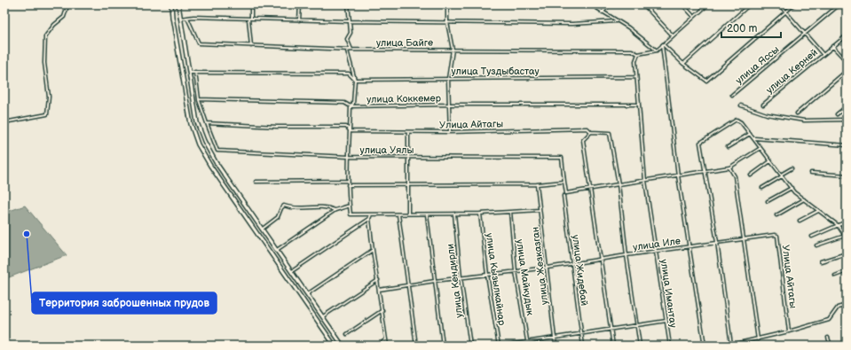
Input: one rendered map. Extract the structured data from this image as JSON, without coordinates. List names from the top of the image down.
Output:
{
  "streets": {
    "street": [
      "улица Байге",
      "улица Яссы",
      "улица Туздыбастау",
      "улица Керней",
      "улица Коккемер",
      "Улица Айтагы",
      "улица Уялы",
      "улица Иле",
      "улица Жезказган",
      "улица Жидебай",
      "улица Майкудык",
      "улица Кызылкайнар",
      "улица Кендирли",
      "улица Имантау"
    ]
  },
  "crossings": [
    ["улица Байге", "улица Имантау"],
    ["улица Туздыбастау", "улица Имантау"],
    ["улица Коккемер", "улица Имантау"],
    ["Улица Айтагы", "улица Уялы"],
    ["Улица Айтагы", "улица Иле"],
    ["улица Иле", "улица Имантау"]
  ],
  "places": ["Территория заброшенных прудов"],
  "scale_bar": "200 m"
}
